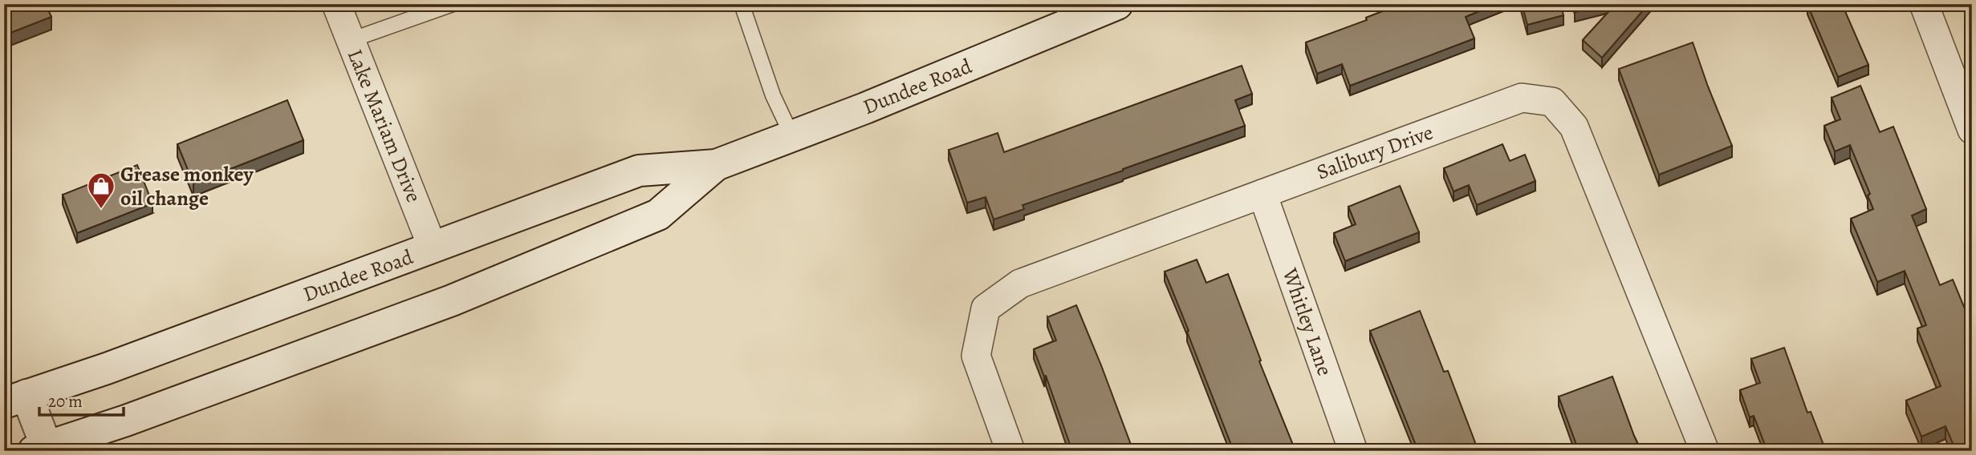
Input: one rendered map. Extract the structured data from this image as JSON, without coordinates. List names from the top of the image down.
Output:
{
  "streets": {
    "main road": ["Dundee Road"],
    "street": ["Lake Mariam Drive", "Salibury Drive", "Whitley Lane"]
  },
  "crossings": [
    ["Dundee Road", "Lake Mariam Drive"],
    ["Salibury Drive", "Whitley Lane"]
  ],
  "places": {
    "shop": ["Grease monkey oil change"]
  },
  "scale_bar": "20 m"
}
